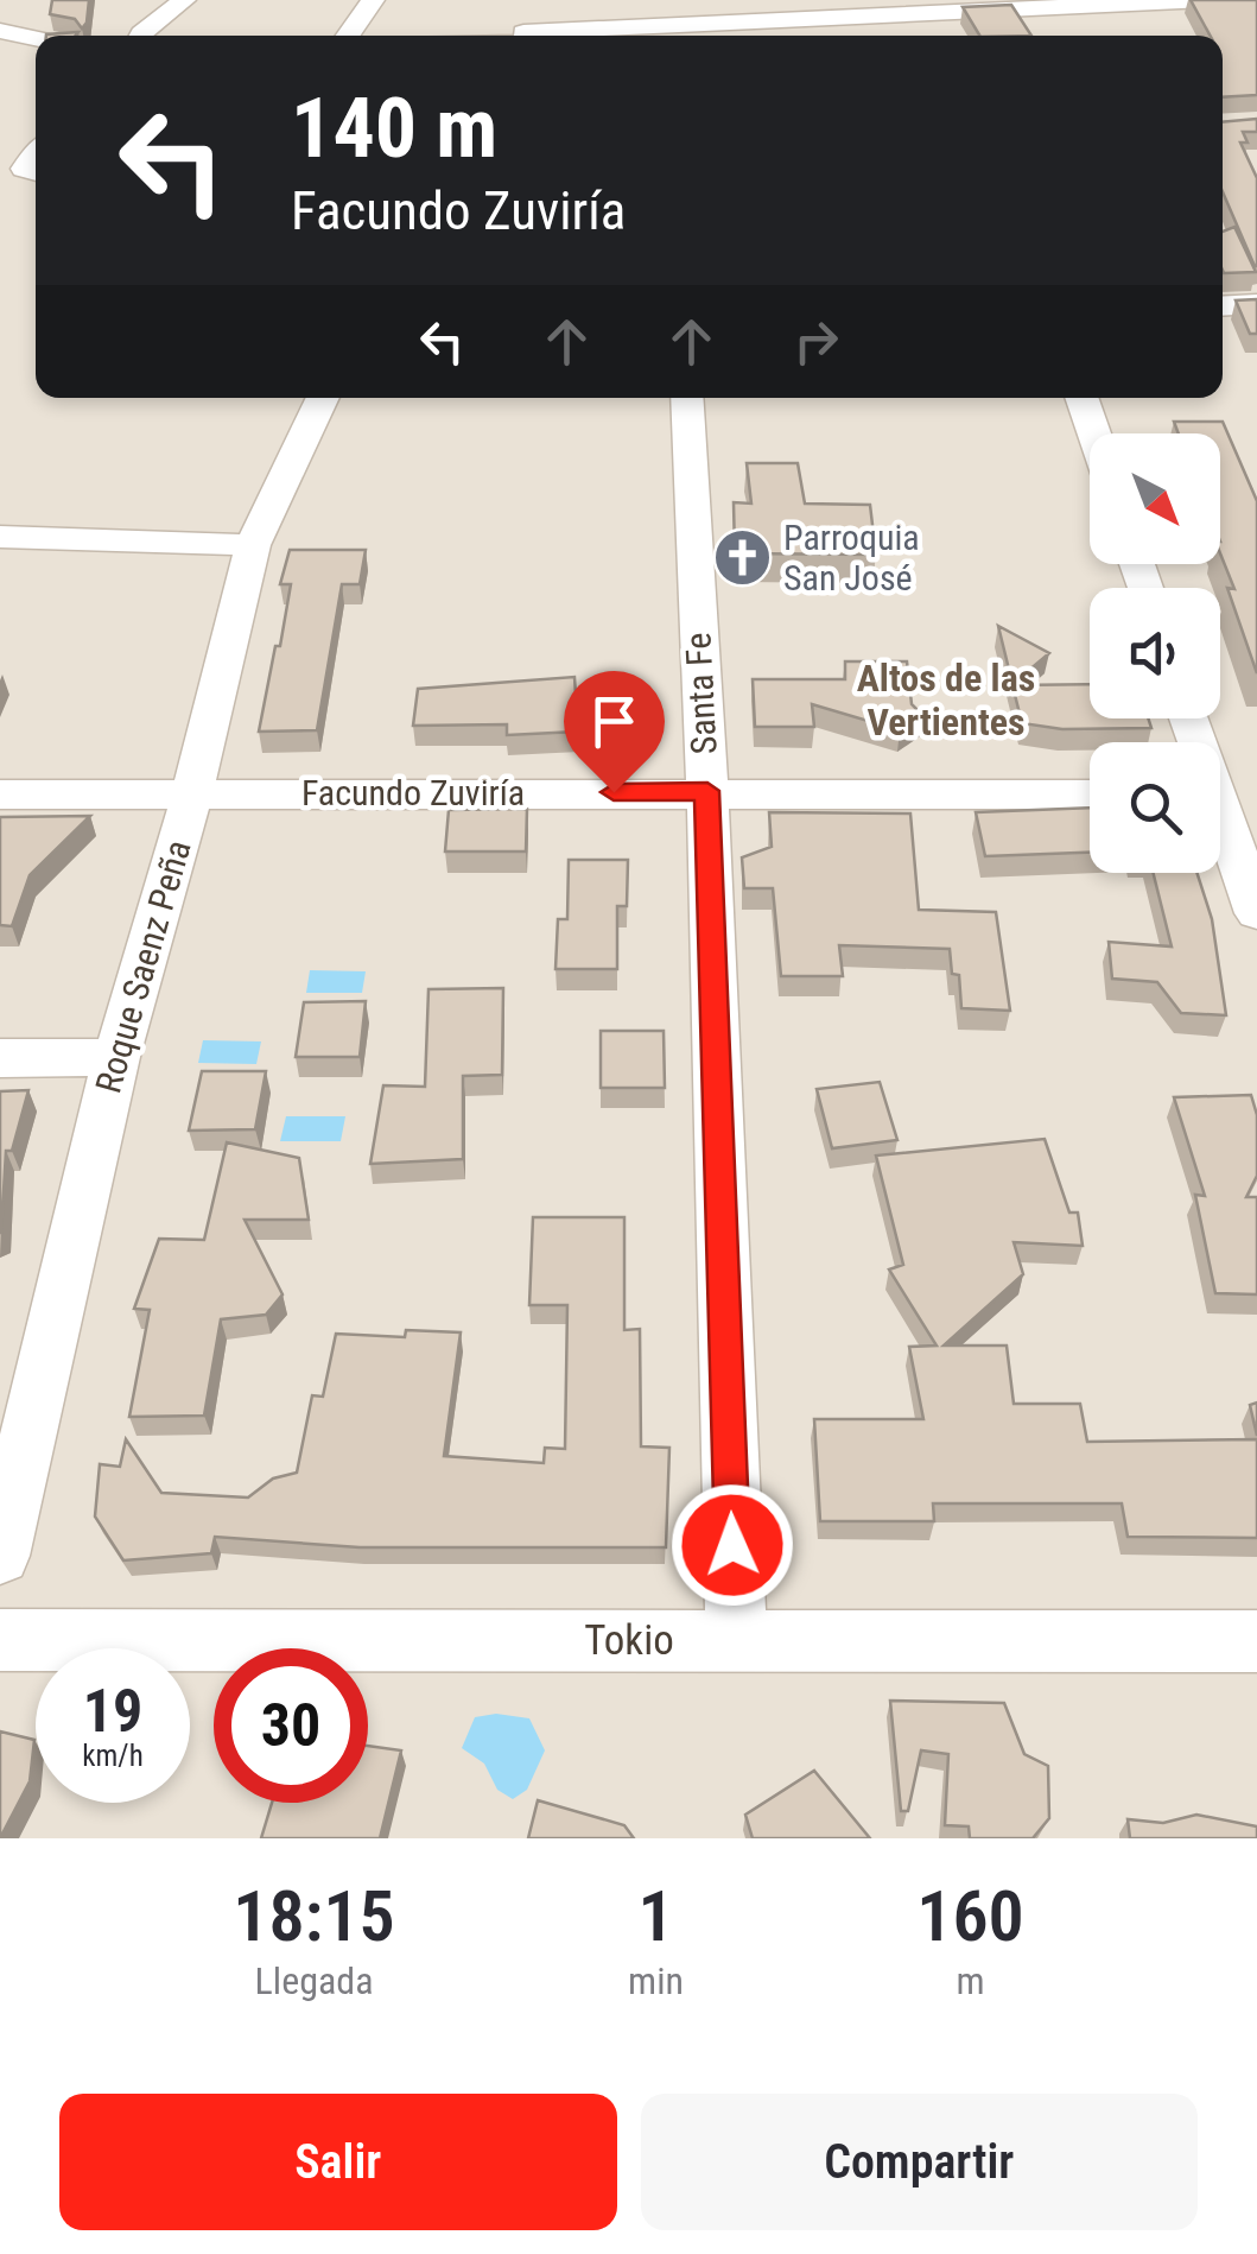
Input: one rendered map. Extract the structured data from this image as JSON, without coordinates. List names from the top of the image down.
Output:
{
  "streets": {
    "street": [
      "Santa Fe",
      "Facundo Zuviría",
      "Roque Saenz Peña",
      "Tokio"
    ]
  },
  "crossings": [
    ["Santa Fe", "Facundo Zuviría"],
    ["Santa Fe", "Tokio"],
    ["Facundo Zuviría", "Roque Saenz Peña"]
  ],
  "districts": ["Altos de las Vertientes"],
  "places": {
    "church": ["Parroquia San José"]
  },
  "north": "bottom right",
  "page": {
    "turn": ["140 m", "Facundo Zuviría"],
    "speed": "19 km/h",
    "limit": "30",
    "eta": [
      "18:15",
      "Llegada",
      "1",
      "min",
      "160",
      "m"
    ],
    "buttons": ["Salir", "Compartir"]
  }
}
